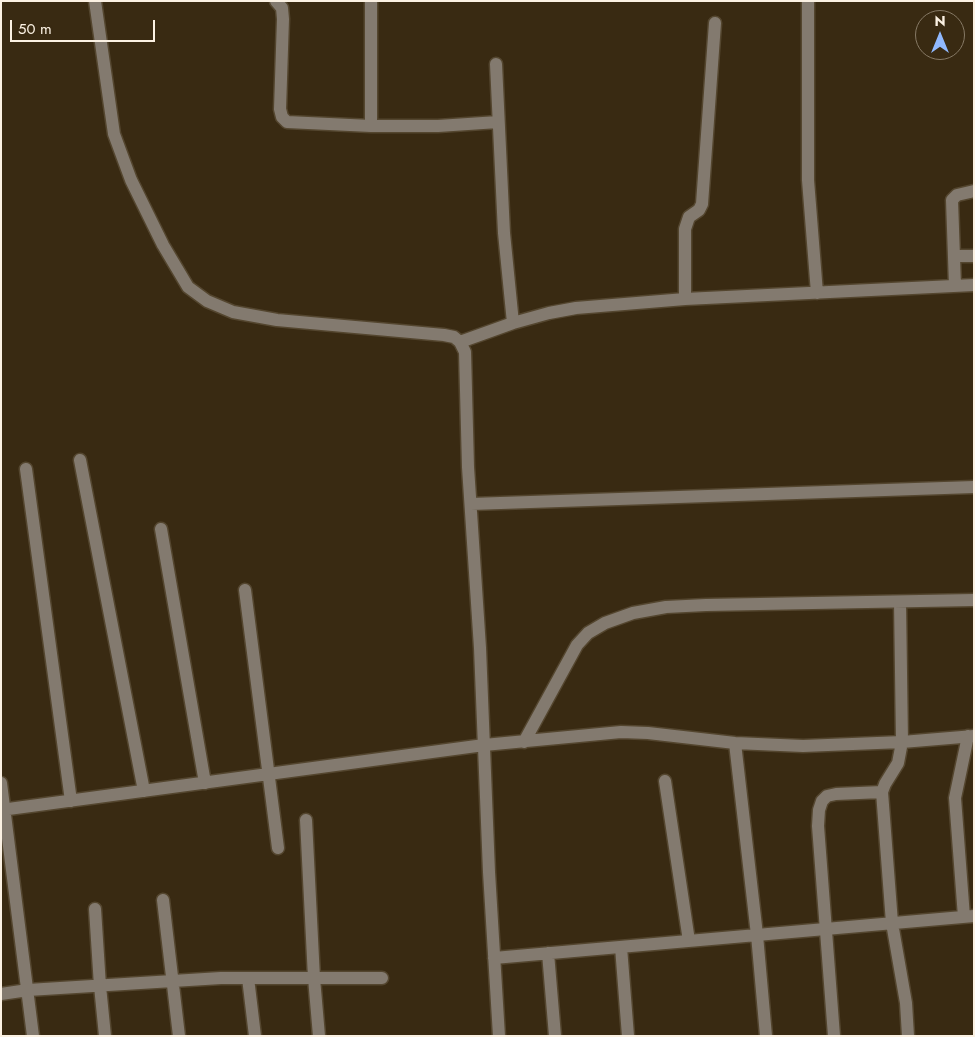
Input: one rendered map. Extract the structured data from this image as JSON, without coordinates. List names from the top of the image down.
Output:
{
  "scale_bar": "50 m",
  "north": "top"
}
